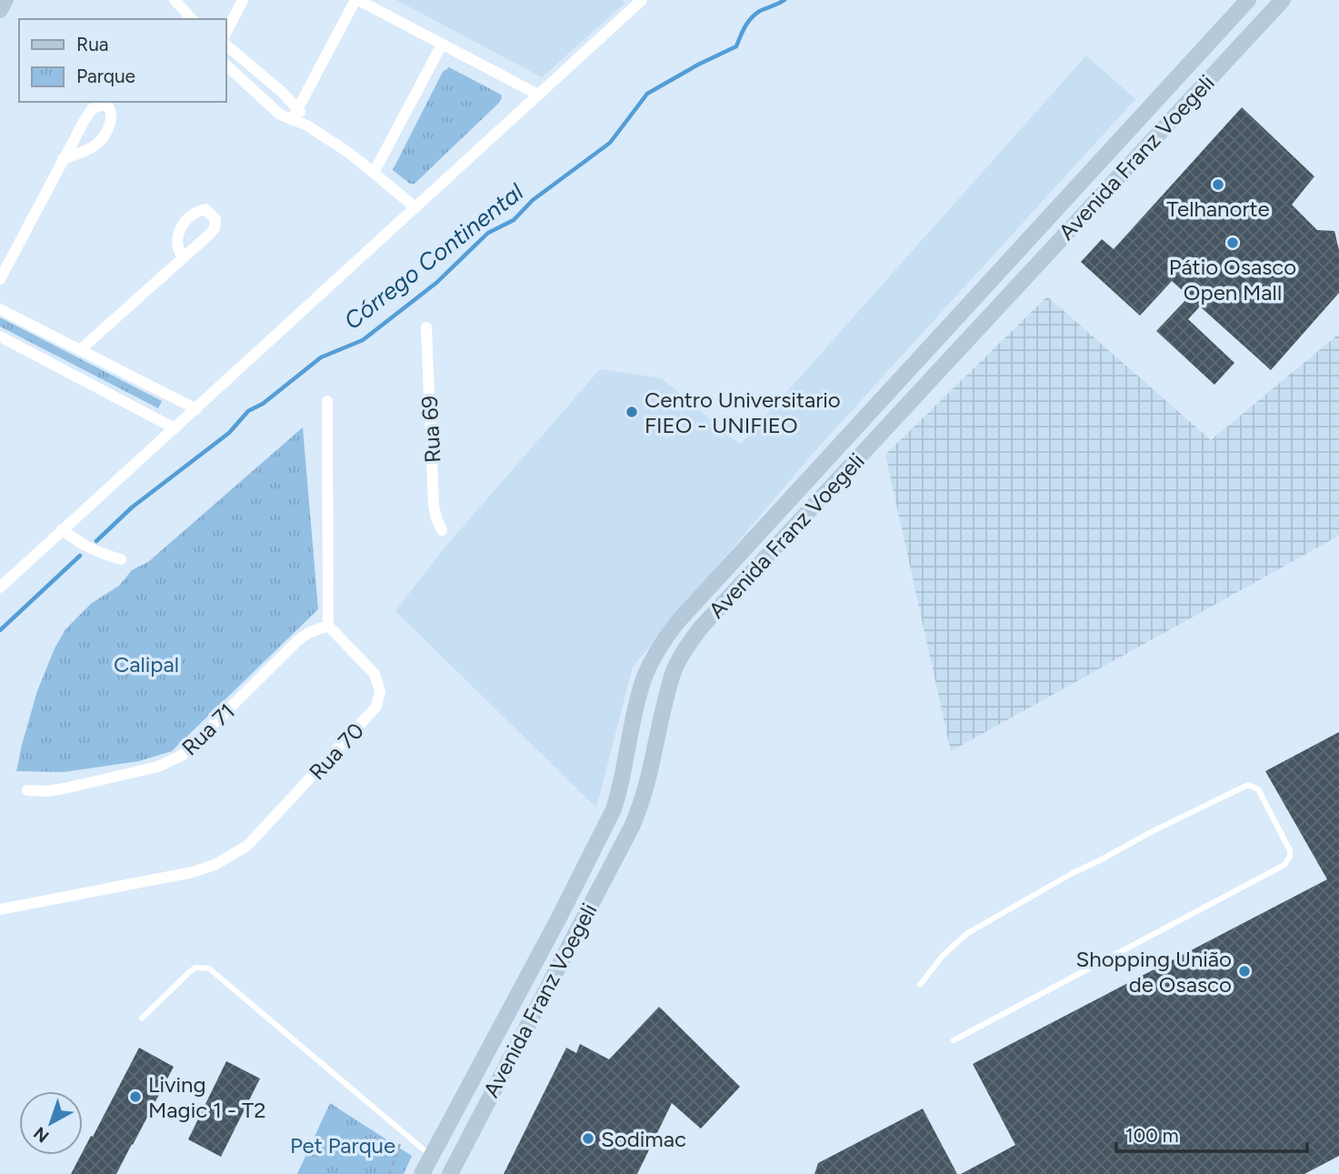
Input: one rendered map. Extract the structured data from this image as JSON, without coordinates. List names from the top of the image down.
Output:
{
  "streets": {
    "main road": ["Avenida Franz Voegeli"],
    "street": ["Rua 69", "Rua 71", "Rua 70"]
  },
  "crossings": [
    ["Rua 71", "Rua 70"]
  ],
  "water": ["Córrego Continental"],
  "parks": ["Calipal", "Pet Parque"],
  "places": [
    "Telhanorte",
    "Pátio Osasco Open Mall",
    "Centro Universitario FIEO - UNIFIEO",
    "Shopping União de Osasco",
    "Living Magic 1 - T2",
    "Sodimac"
  ],
  "legend": ["Rua", "Parque"],
  "scale_bar": "100 m",
  "north": "bottom left"
}
